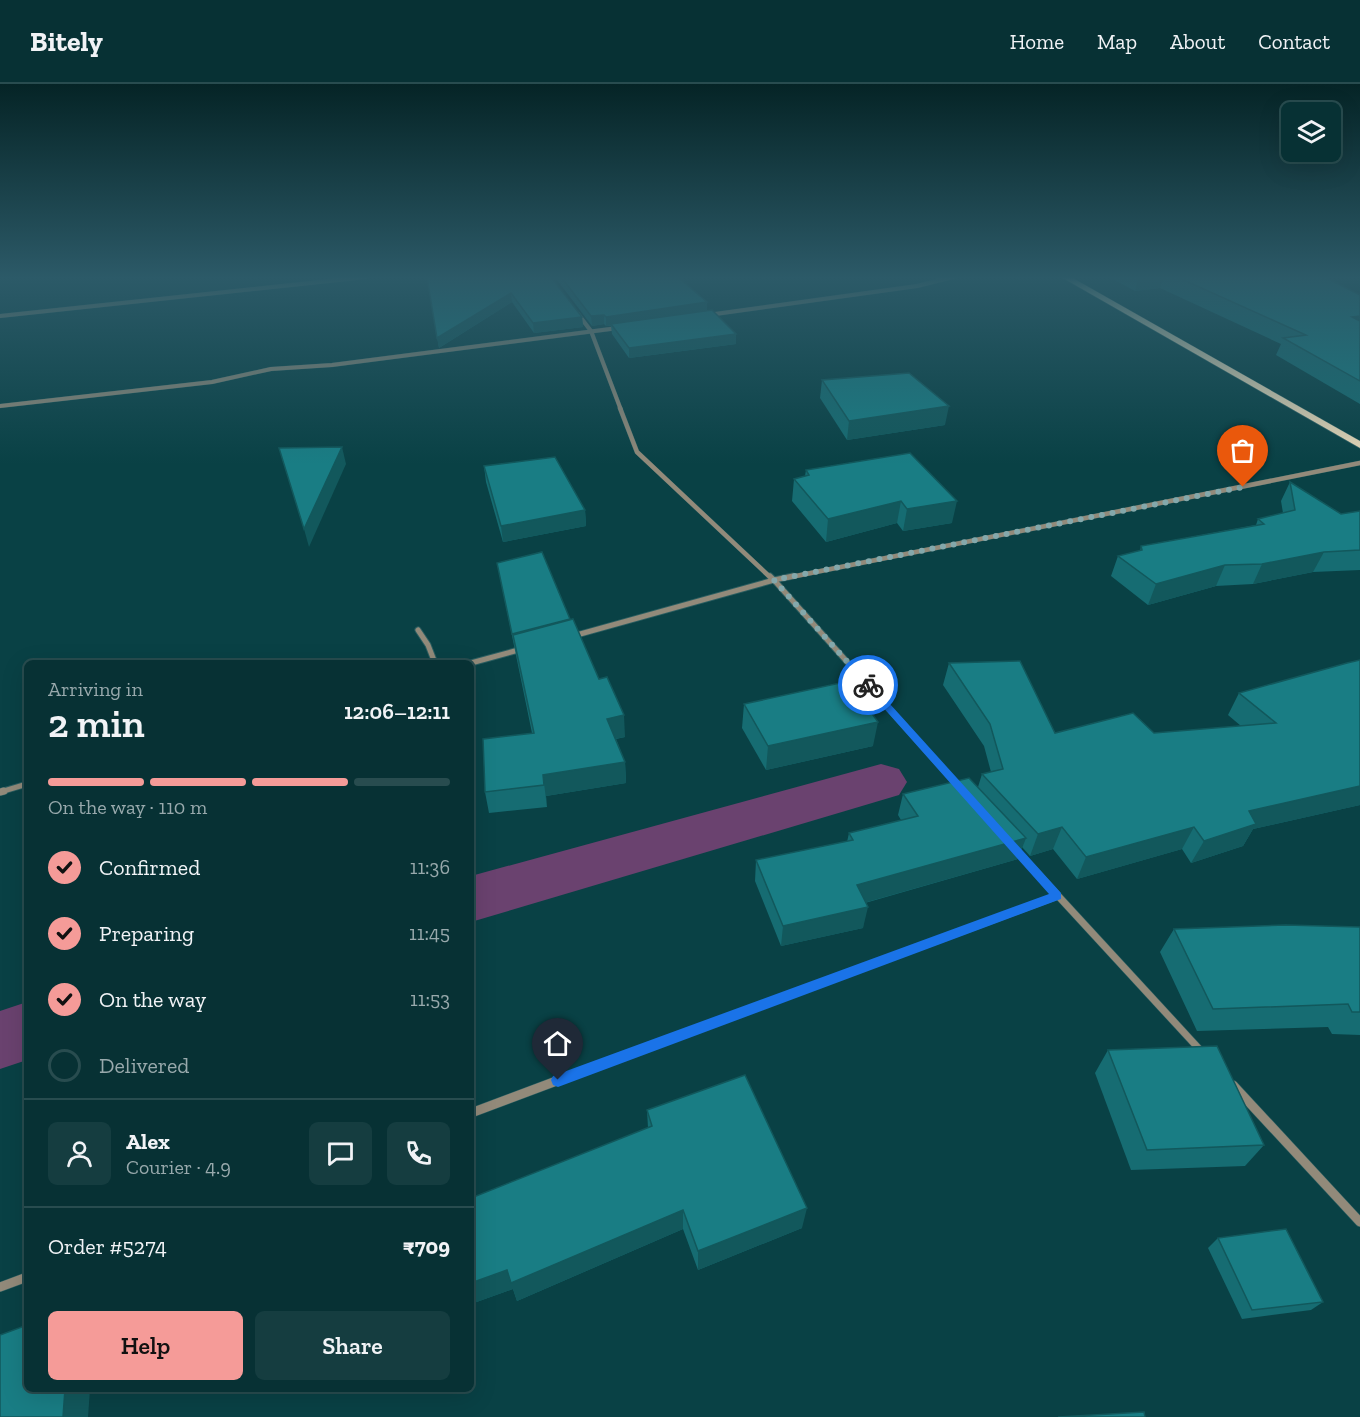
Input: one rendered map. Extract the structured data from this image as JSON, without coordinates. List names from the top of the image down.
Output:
{
  "page": {
    "header": "Bitely",
    "nav": [
      "Home",
      "Map",
      "About",
      "Contact"
    ],
    "heading": ["2 min", "Arriving in", "12:06–12:11"],
    "panel": [
      "Alex",
      "Courier · 4.9",
      "Order #5274",
      "₹709"
    ],
    "bar": "On the way · 110 m",
    "list": [
      ["Confirmed", "11:36"],
      ["Preparing", "11:45"],
      ["On the way", "11:53"],
      "Delivered"
    ],
    "buttons": ["Help", "Share"]
  }
}
